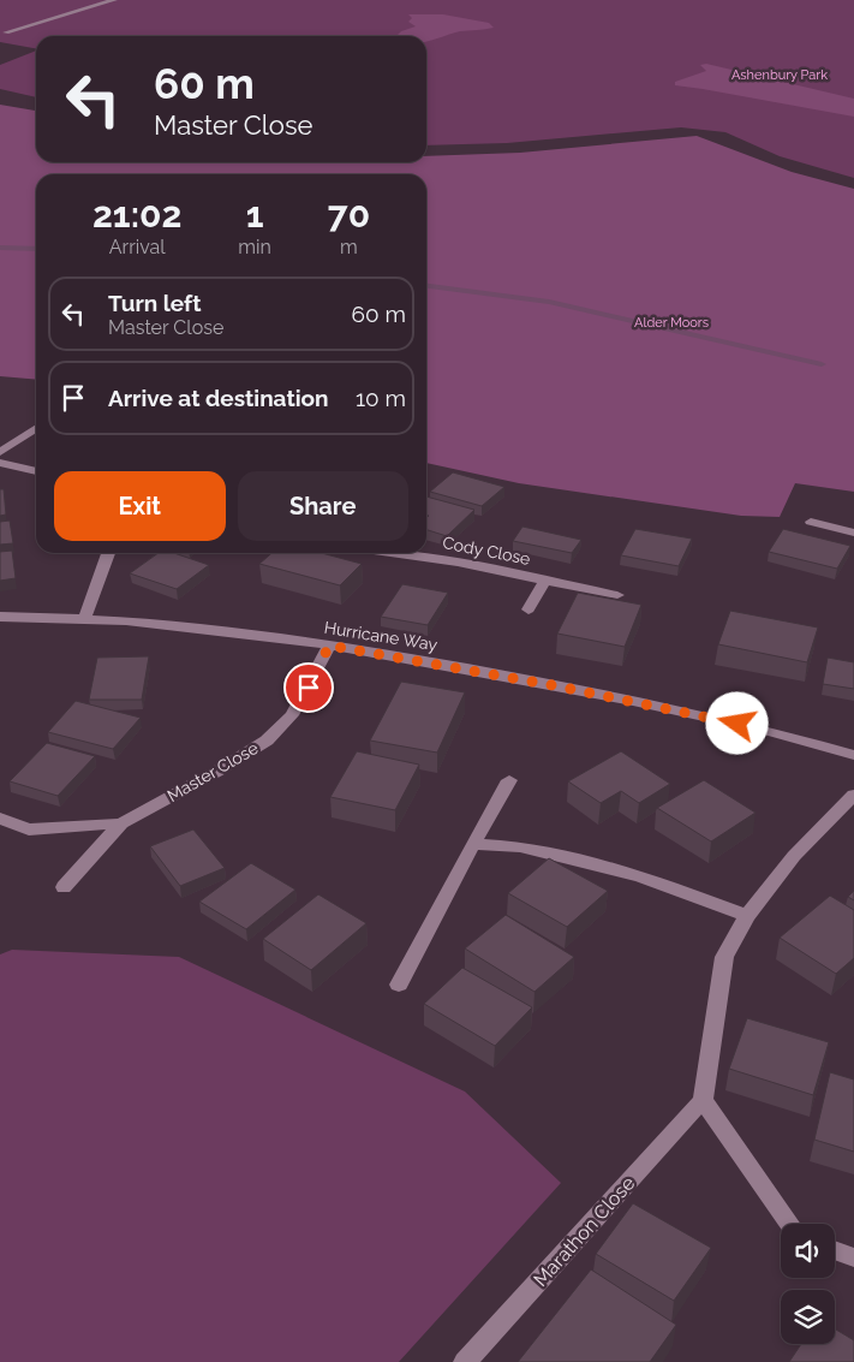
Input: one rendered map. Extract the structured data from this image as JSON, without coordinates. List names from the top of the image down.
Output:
{
  "streets": {
    "street": [
      "Cody Close",
      "Hurricane Way",
      "Master Close",
      "Marathon Close"
    ]
  },
  "crossings": [
    ["Hurricane Way", "Master Close"]
  ],
  "parks": ["Ashenbury Park", "Alder Moors"],
  "page": {
    "turn": ["60 m", "Master Close"],
    "eta": [
      "21:02",
      "Arrival",
      "1",
      "min",
      "70",
      "m"
    ],
    "list": [
      {
        "name": "Turn left",
        "note": "Master Close",
        "value": "60 m"
      },
      {
        "name": "Arrive at destination",
        "value": "10 m"
      }
    ],
    "buttons": ["Exit", "Share"]
  }
}
